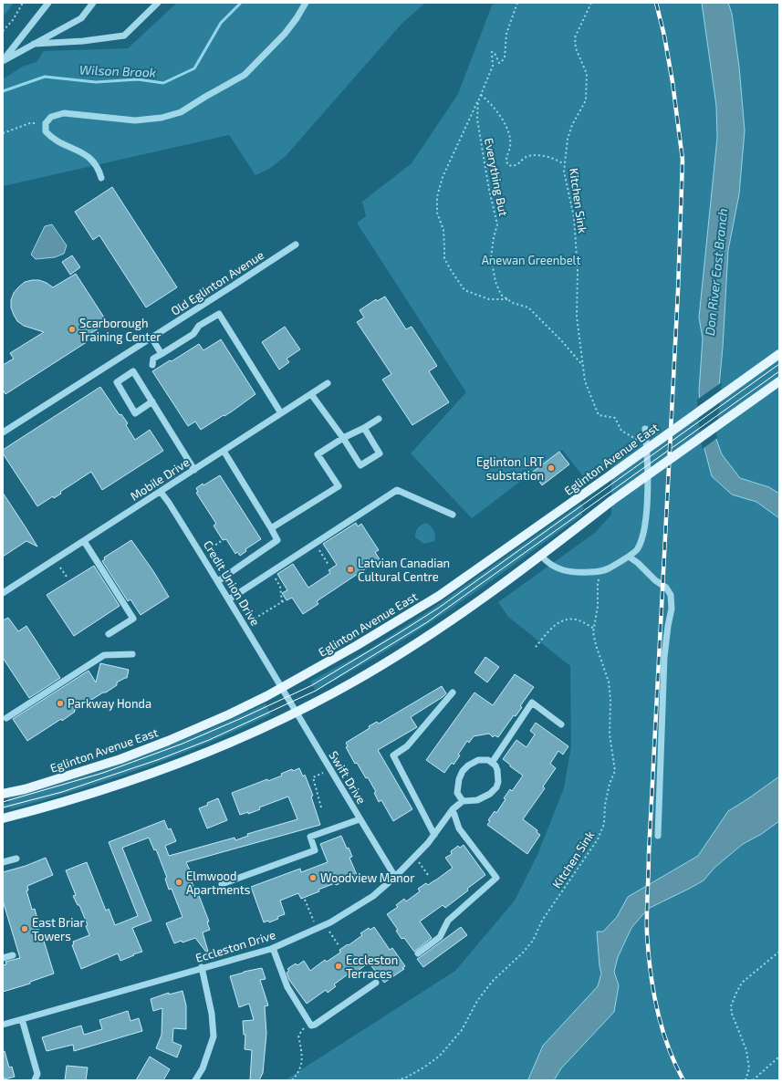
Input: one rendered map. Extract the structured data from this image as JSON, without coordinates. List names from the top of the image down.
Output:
{
  "streets": {
    "main road": ["Eglinton Avenue East"],
    "street": [
      "Old Eglinton Avenue",
      "Mobile Drive",
      "Credit Union Drive",
      "Swift Drive",
      "Eccleston Drive"
    ],
    "path": ["Everything But", "Kitchen Sink"]
  },
  "crossings": [
    ["Eglinton Avenue East", "Credit Union Drive"],
    ["Eglinton Avenue East", "Swift Drive"],
    ["Mobile Drive", "Credit Union Drive"],
    ["Credit Union Drive", "Swift Drive"],
    ["Swift Drive", "Eccleston Drive"]
  ],
  "water": ["Wilson Brook", "Don River East Branch"],
  "parks": ["Anewan Greenbelt"],
  "places": [
    "Scarborough Training Center",
    "Eglinton LRT substation",
    "Latvian Canadian Cultural Centre",
    "Parkway Honda",
    "Woodview Manor",
    "Elmwood Apartments",
    "East Briar Towers",
    "Eccleston Terraces"
  ]
}
